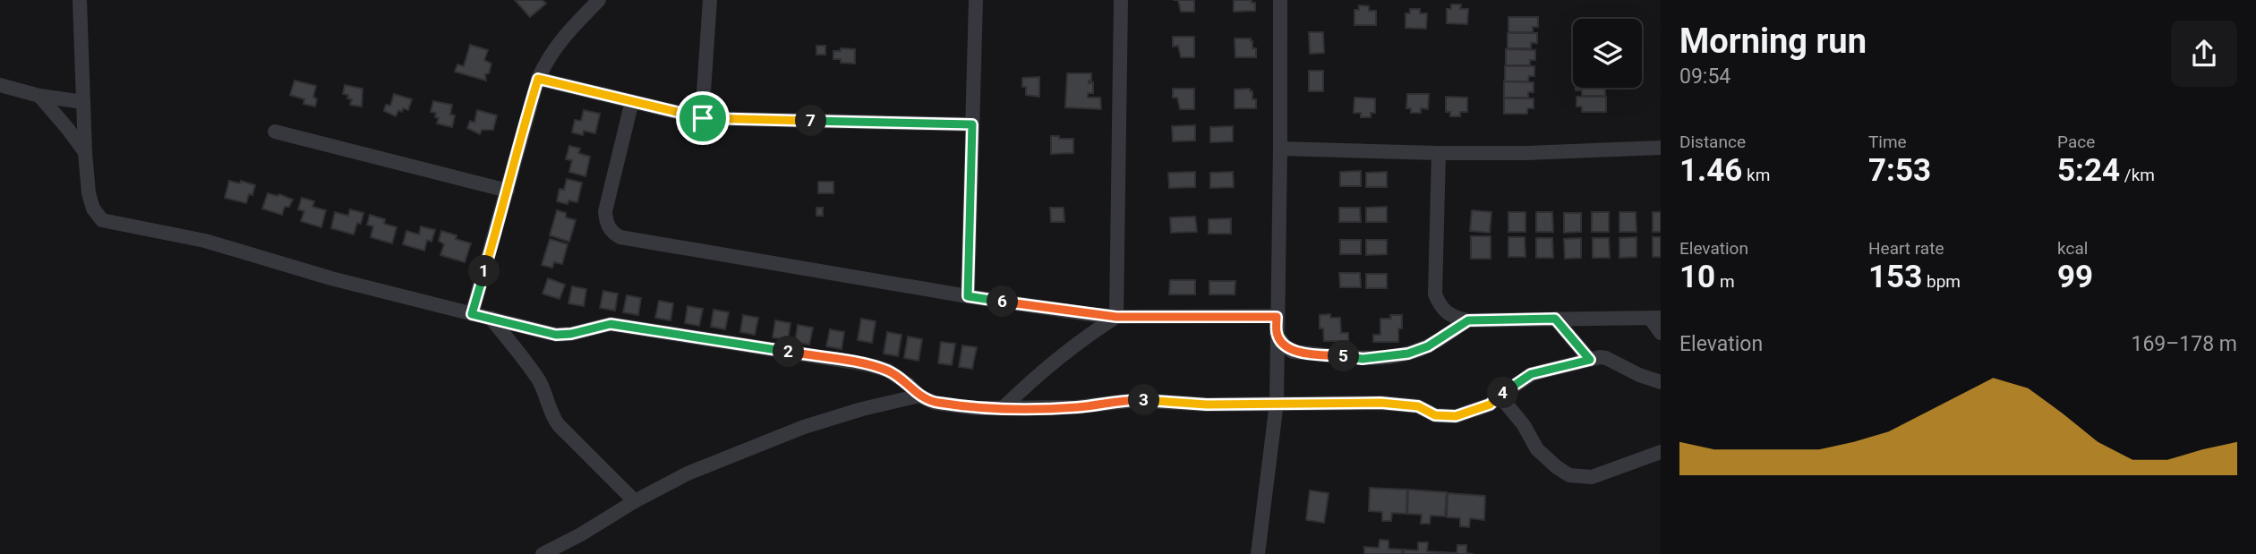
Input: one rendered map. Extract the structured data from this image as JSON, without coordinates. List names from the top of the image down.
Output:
{
  "page": {
    "heading": ["Morning run", "09:54"],
    "pins": [
      "7",
      "1",
      "6",
      "2",
      "5",
      "4",
      "3"
    ],
    "stats": [
      ["Distance", "1.46 km"],
      ["Time", "7:53"],
      ["Pace", "5:24 /km"],
      ["Elevation", "10 m"],
      ["Heart rate", "153 bpm"],
      ["kcal", "99"]
    ],
    "chart": ["Elevation", "169–178 m"]
  }
}
